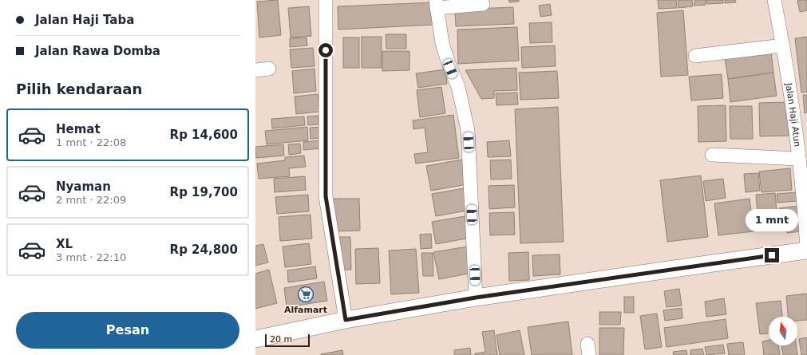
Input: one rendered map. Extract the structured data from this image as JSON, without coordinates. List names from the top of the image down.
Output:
{
  "streets": {
    "street": ["Jalan Haji Atun"]
  },
  "places": {
    "supermarket": ["Alfamart"]
  },
  "scale_bar": "20 m",
  "north": "top",
  "page": {
    "banner": ["Jalan Haji Taba", "Jalan Rawa Domba"],
    "heading": "Pilih kendaraan",
    "list": [
      {
        "name": "Hemat",
        "note": "1 mnt · 22:08",
        "value": "Rp 14,600"
      },
      {
        "name": "Nyaman",
        "note": "2 mnt · 22:09",
        "value": "Rp 19,700"
      },
      {
        "name": "XL",
        "note": "3 mnt · 22:10",
        "value": "Rp 24,800"
      }
    ],
    "bubble": "1 mnt",
    "buttons": "Pesan",
    "scale": "20 m"
  }
}
